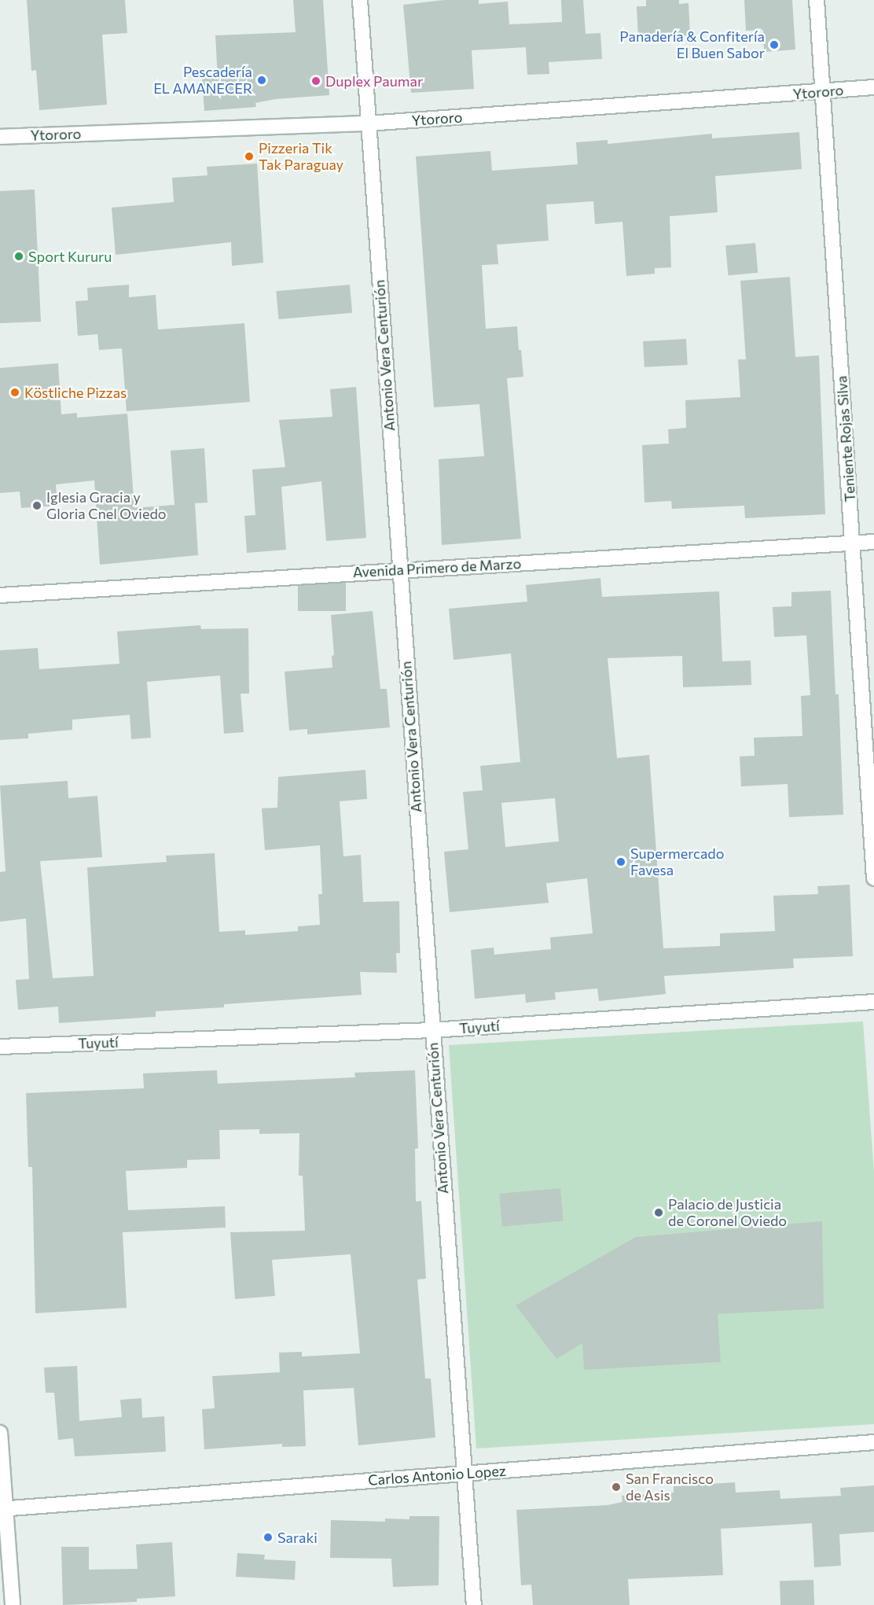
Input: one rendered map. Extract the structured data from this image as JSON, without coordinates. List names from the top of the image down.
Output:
{
  "streets": {
    "street": [
      "Ytororo",
      "Antonio Vera Centurión",
      "Teniente Rojas Silva",
      "Avenida Primero de Marzo",
      "Tuyutí",
      "Carlos Antonio Lopez"
    ]
  },
  "crossings": [
    ["Ytororo", "Antonio Vera Centurión"],
    ["Ytororo", "Teniente Rojas Silva"],
    ["Antonio Vera Centurión", "Avenida Primero de Marzo"],
    ["Antonio Vera Centurión", "Tuyutí"],
    ["Antonio Vera Centurión", "Carlos Antonio Lopez"],
    ["Teniente Rojas Silva", "Avenida Primero de Marzo"]
  ],
  "places": [
    "Panadería & Confitería El Buen Sabor",
    "Pescadería EL AMANECER",
    "Duplex Paumar",
    "Pizzeria Tik Tak Paraguay",
    "Sport Kururu",
    "Köstliche Pizzas",
    "Iglesia Gracia y Gloria Cnel Oviedo",
    "Supermercado Favesa",
    "Palacio de Justicia de Coronel Oviedo",
    "San Francisco de Asis",
    "Saraki"
  ]
}
